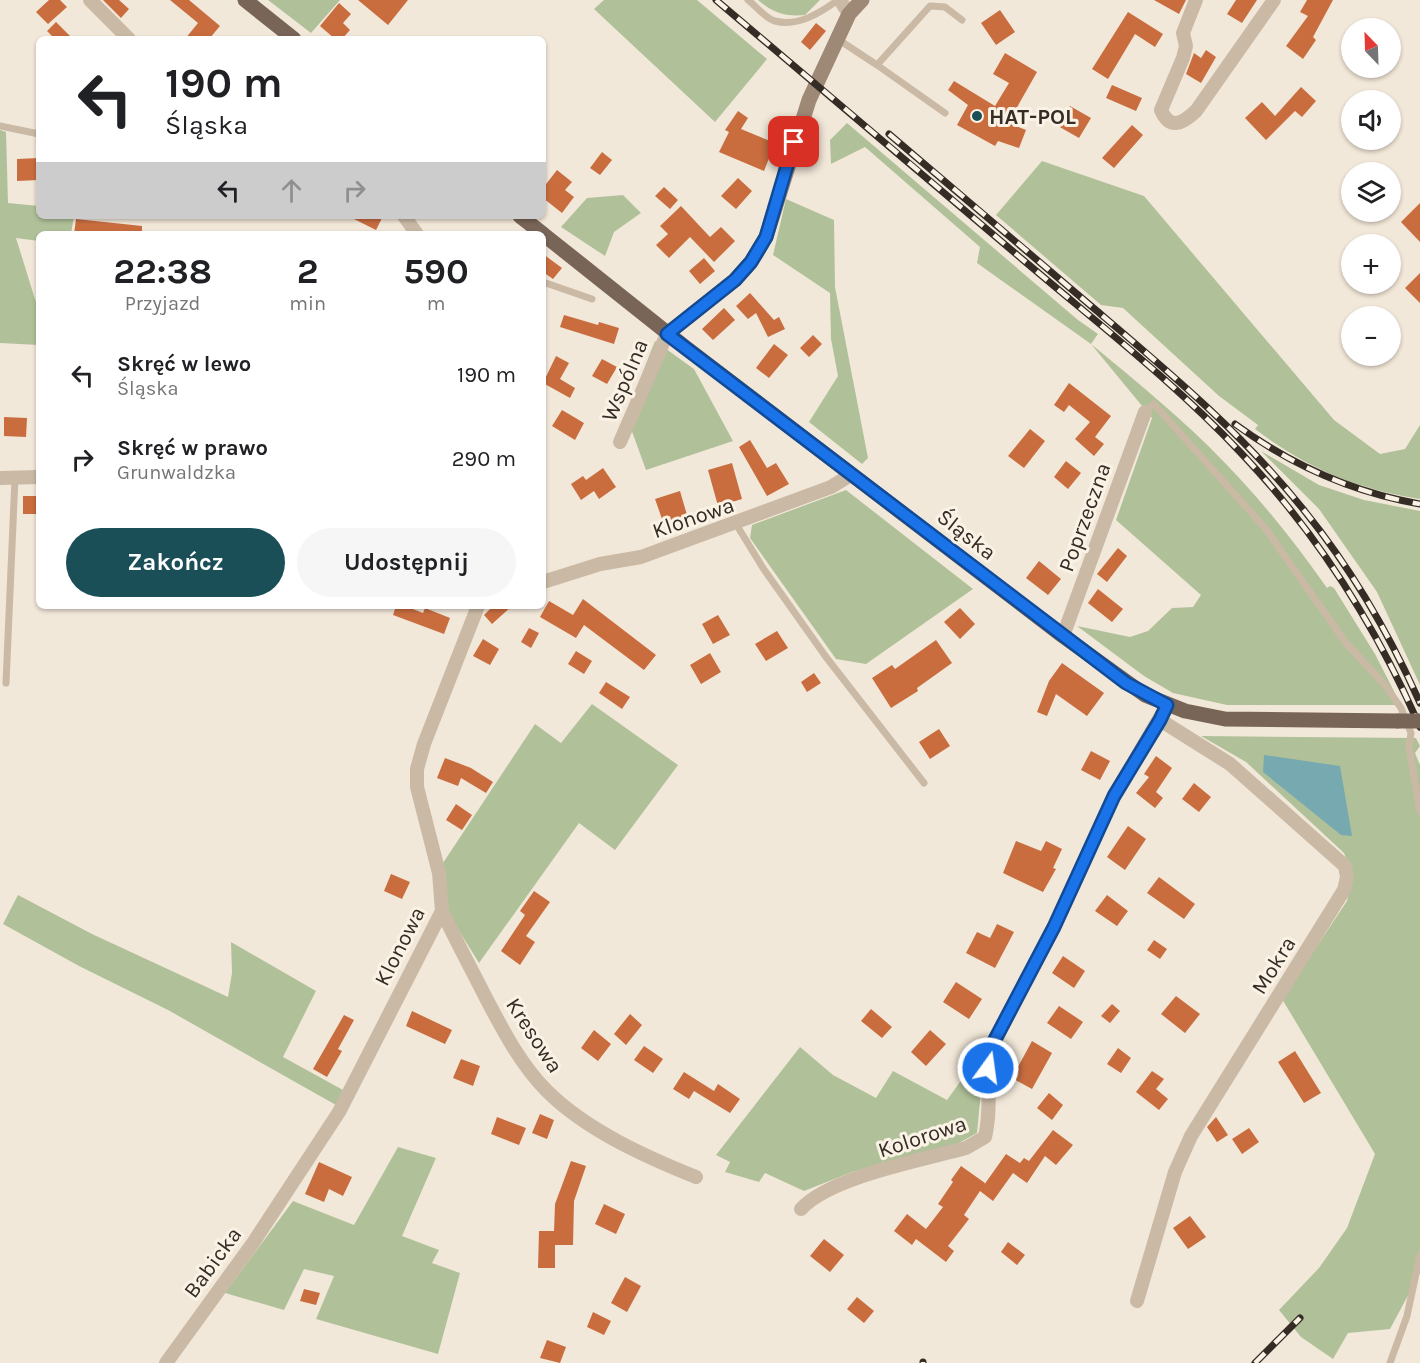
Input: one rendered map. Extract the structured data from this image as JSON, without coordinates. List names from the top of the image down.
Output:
{
  "streets": {
    "main road": ["Śląska"],
    "street": [
      "Wspólna",
      "Klonowa",
      "Poprzeczna",
      "Mokra",
      "Kresowa",
      "Kolorowa",
      "Babicka"
    ]
  },
  "crossings": [
    ["Wspólna", "Śląska"],
    ["Klonowa", "Śląska"],
    ["Klonowa", "Kresowa"],
    ["Klonowa", "Babicka"],
    ["Poprzeczna", "Śląska"],
    ["Śląska", "Kolorowa"],
    ["Mokra", "Kolorowa"]
  ],
  "places": ["HAT-POL"],
  "north": "top left",
  "page": {
    "map_buttons": ["+", "−"],
    "turn": ["190 m", "Śląska"],
    "eta": [
      "22:38",
      "Przyjazd",
      "2",
      "min",
      "590",
      "m"
    ],
    "list": [
      {
        "name": "Skręć w lewo",
        "note": "Śląska",
        "value": "190 m"
      },
      {
        "name": "Skręć w prawo",
        "note": "Grunwaldzka",
        "value": "290 m"
      }
    ],
    "buttons": ["Zakończ", "Udostępnij"]
  }
}
